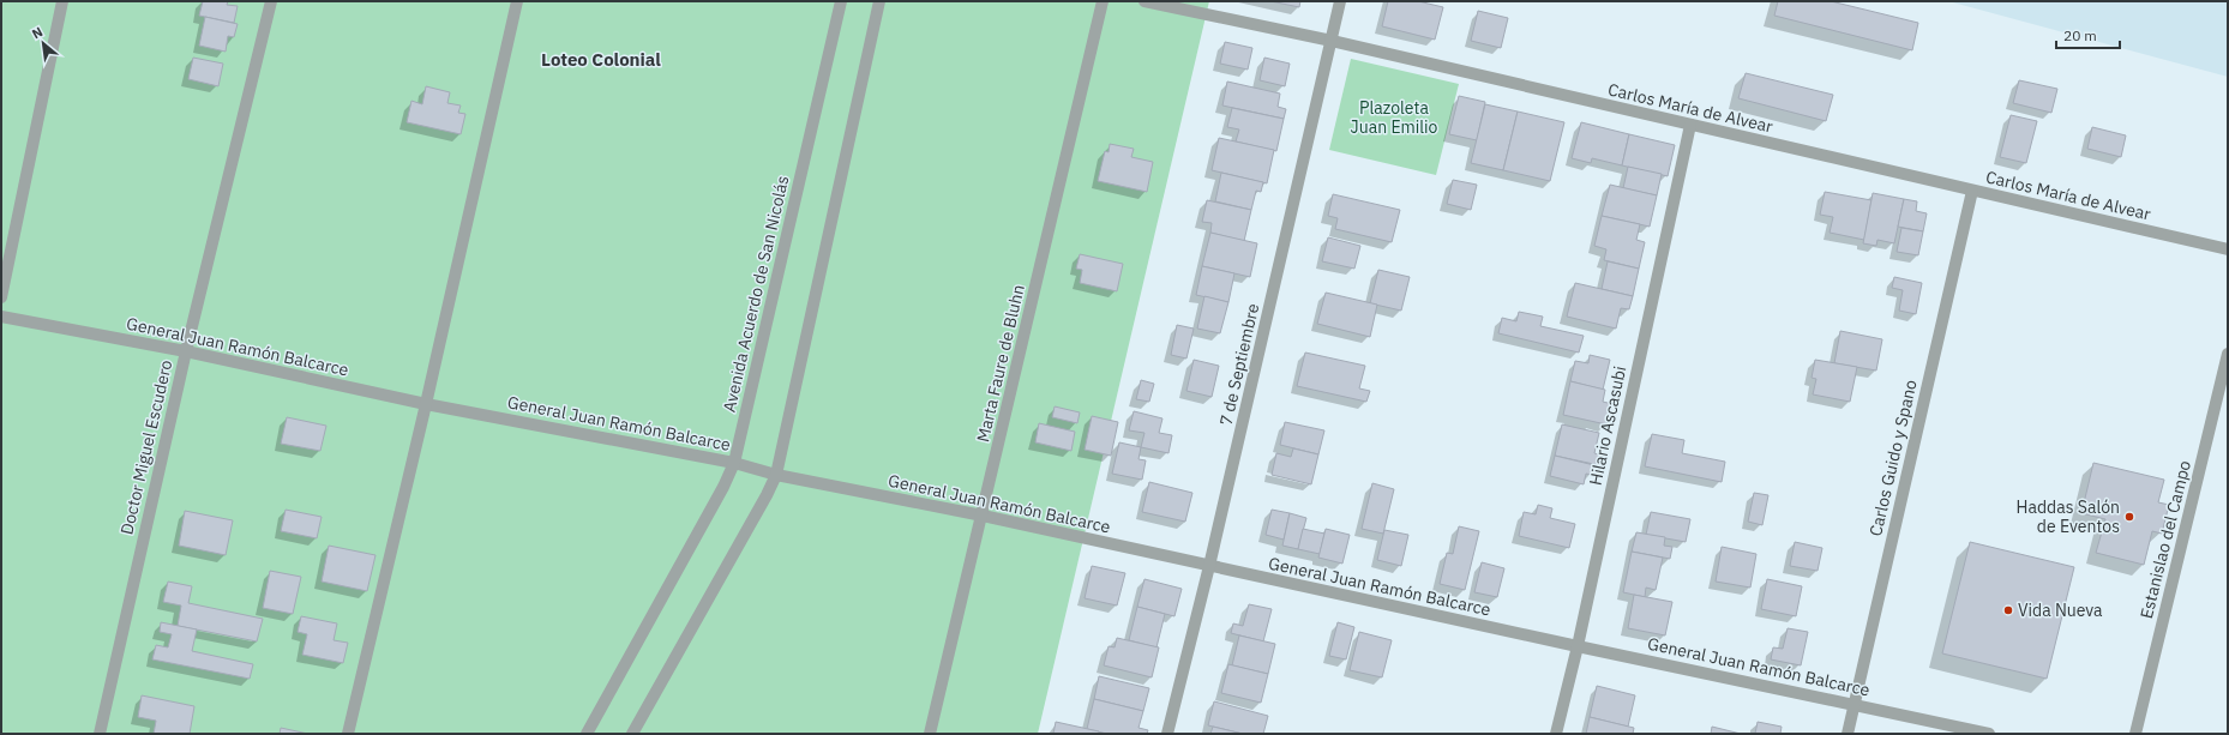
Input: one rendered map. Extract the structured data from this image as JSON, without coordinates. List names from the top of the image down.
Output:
{
  "streets": {
    "street": [
      "Carlos María de Alvear",
      "Avenida Acuerdo de San Nicolás",
      "General Juan Ramón Balcarce",
      "Marta Faure de Bluhn",
      "7 de Septiembre",
      "Hilario Ascasubi",
      "Doctor Miguel Escudero",
      "Carlos Guido y Spano",
      "Estanislao del Campo"
    ]
  },
  "crossings": [
    ["Carlos María de Alvear", "7 de Septiembre"],
    ["Carlos María de Alvear", "Hilario Ascasubi"],
    ["Carlos María de Alvear", "Carlos Guido y Spano"],
    ["Avenida Acuerdo de San Nicolás", "General Juan Ramón Balcarce"],
    ["General Juan Ramón Balcarce", "Marta Faure de Bluhn"],
    ["General Juan Ramón Balcarce", "7 de Septiembre"],
    ["General Juan Ramón Balcarce", "Hilario Ascasubi"],
    ["General Juan Ramón Balcarce", "Doctor Miguel Escudero"],
    ["General Juan Ramón Balcarce", "Carlos Guido y Spano"]
  ],
  "districts": ["Loteo Colonial"],
  "parks": ["Plazoleta Juan Emilio"],
  "places": ["Haddas Salón de Eventos", "Vida Nueva"],
  "scale_bar": "20 m",
  "north": "top left"
}
